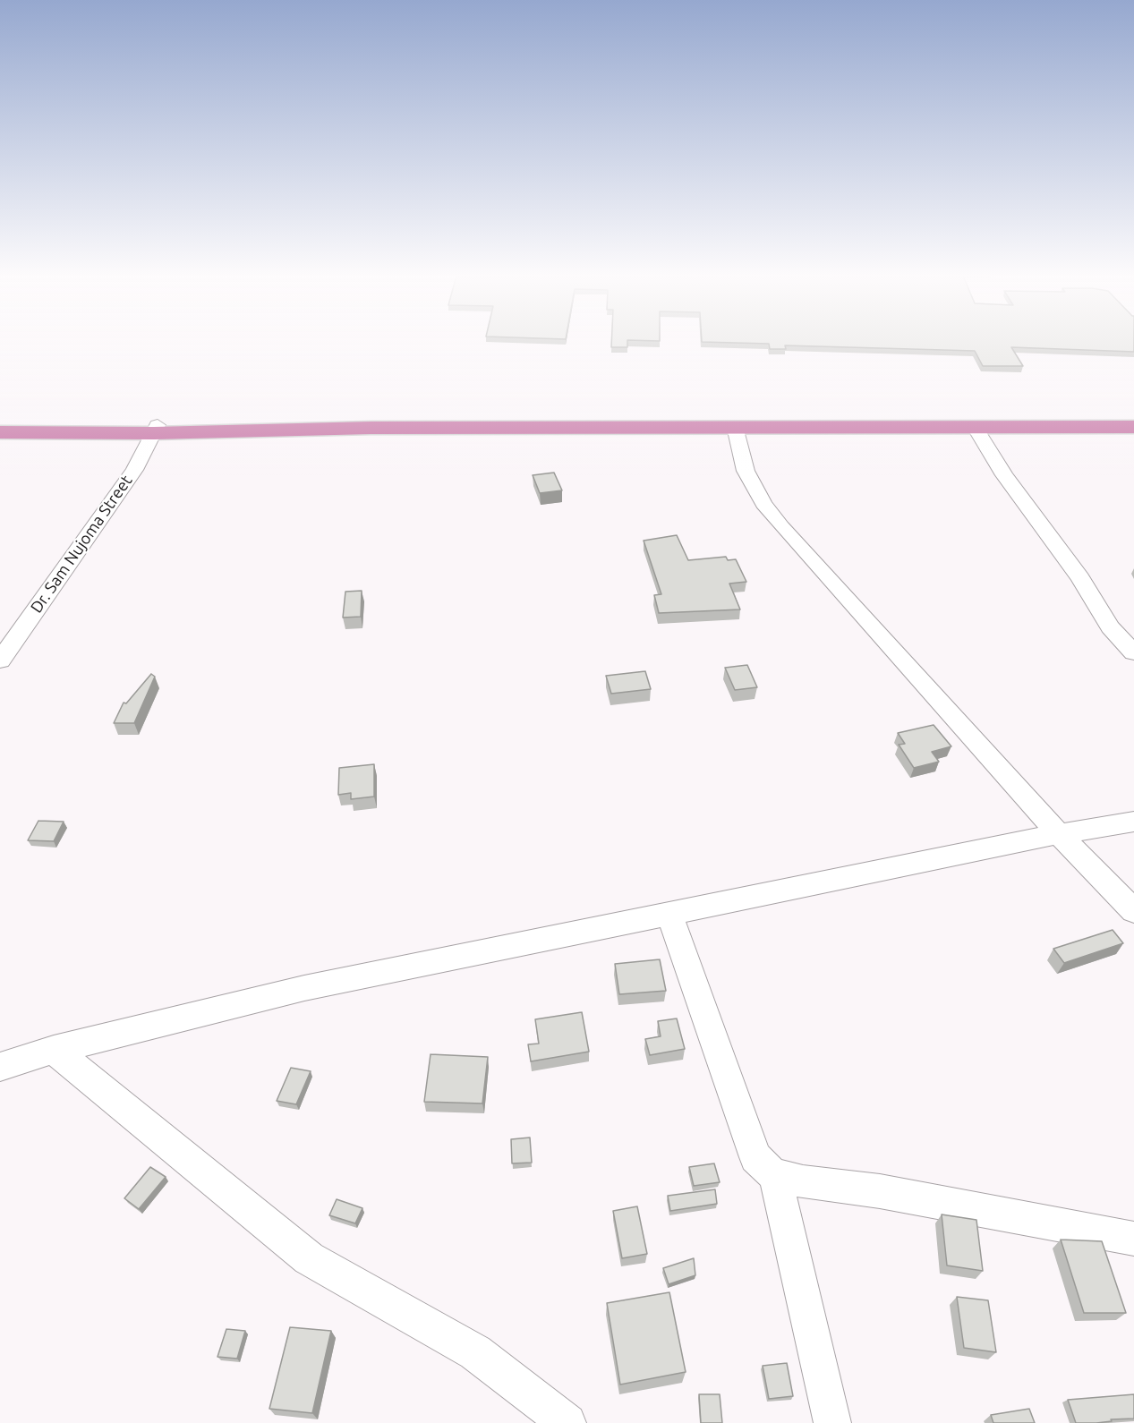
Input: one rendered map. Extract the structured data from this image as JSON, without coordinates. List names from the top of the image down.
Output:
{
  "streets": {
    "street": ["Dr. Sam Nujoma Street"]
  }
}
